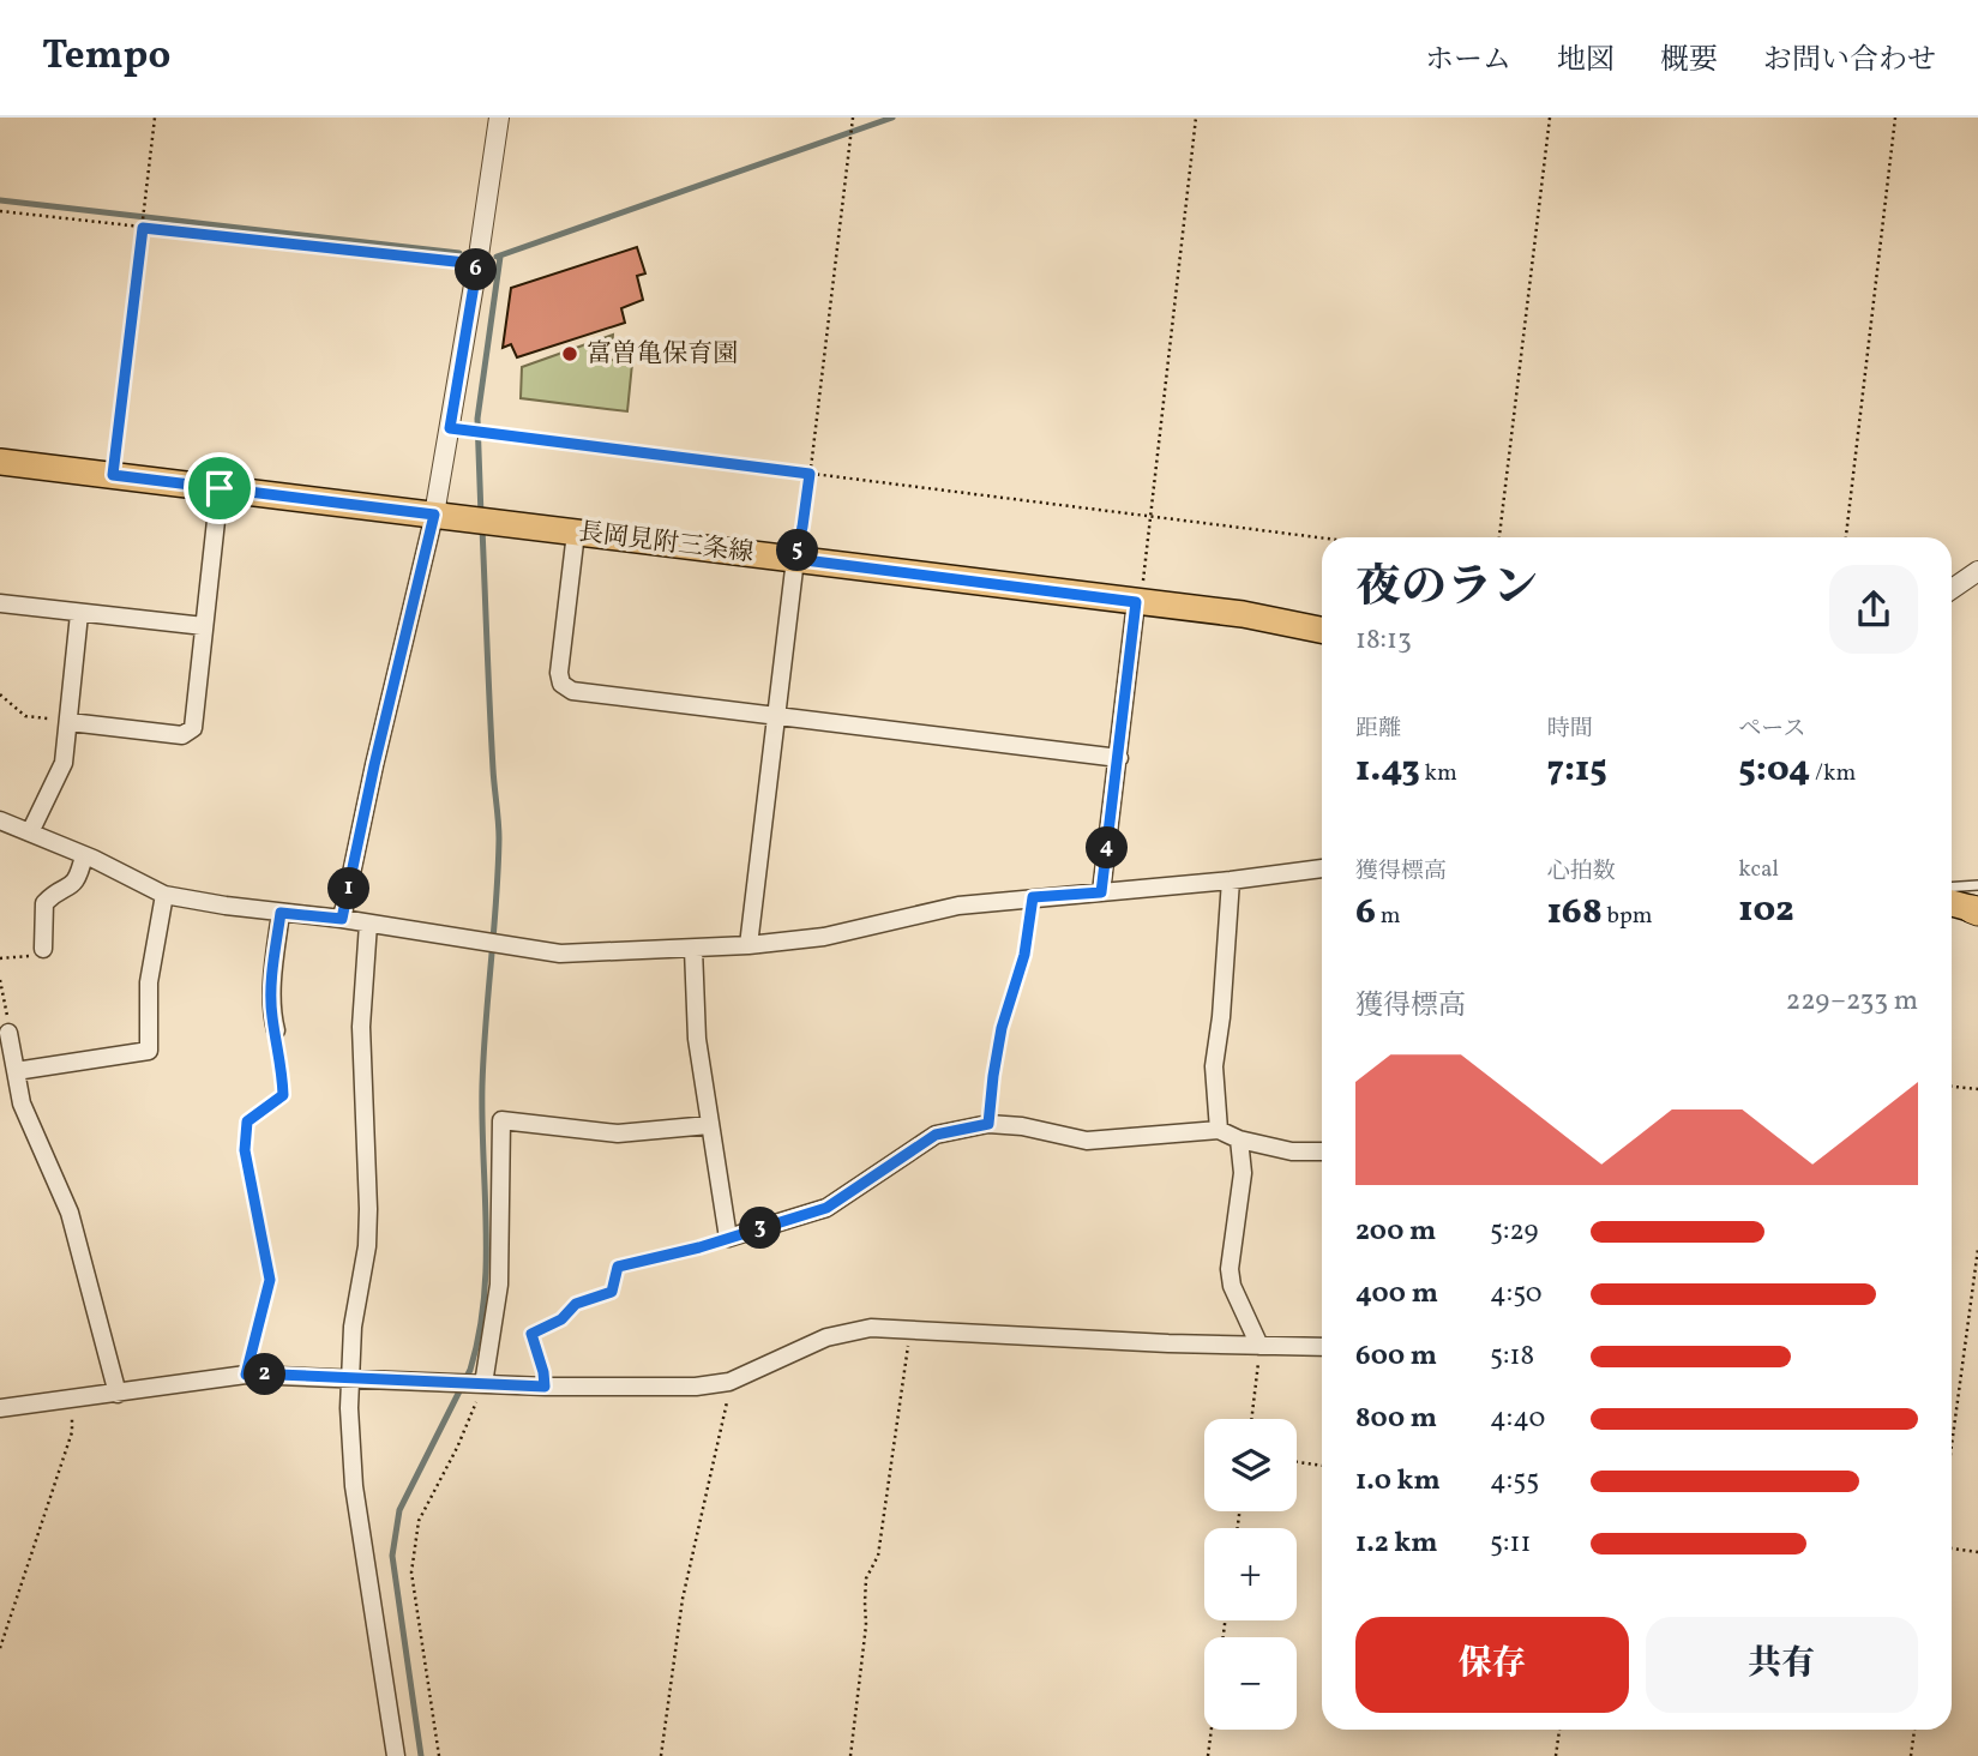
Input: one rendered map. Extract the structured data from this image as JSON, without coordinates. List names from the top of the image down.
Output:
{
  "streets": {
    "main road": ["長岡見附三条線"]
  },
  "places": ["富曽亀保育園"],
  "page": {
    "header": "Tempo",
    "nav": [
      "ホーム",
      "地図",
      "概要",
      "お問い合わせ"
    ],
    "pins": [
      "6",
      "5",
      "4",
      "1",
      "3",
      "2"
    ],
    "heading": ["夜のラン", "18:13"],
    "stats": [
      ["距離", "1.43 km"],
      ["時間", "7:15"],
      ["ペース", "5:04 /km"],
      ["獲得標高", "6 m"],
      ["心拍数", "168 bpm"],
      ["kcal", "102"]
    ],
    "chart": ["獲得標高", "229–233 m"],
    "list": [
      {
        "name": "200 m",
        "note": "5:29"
      },
      {
        "name": "400 m",
        "note": "4:50"
      },
      {
        "name": "600 m",
        "note": "5:18"
      },
      {
        "name": "800 m",
        "note": "4:40"
      },
      {
        "name": "1.0 km",
        "note": "4:55"
      },
      {
        "name": "1.2 km",
        "note": "5:11"
      }
    ],
    "map_buttons": ["+", "−"],
    "buttons": ["保存", "共有"]
  }
}
